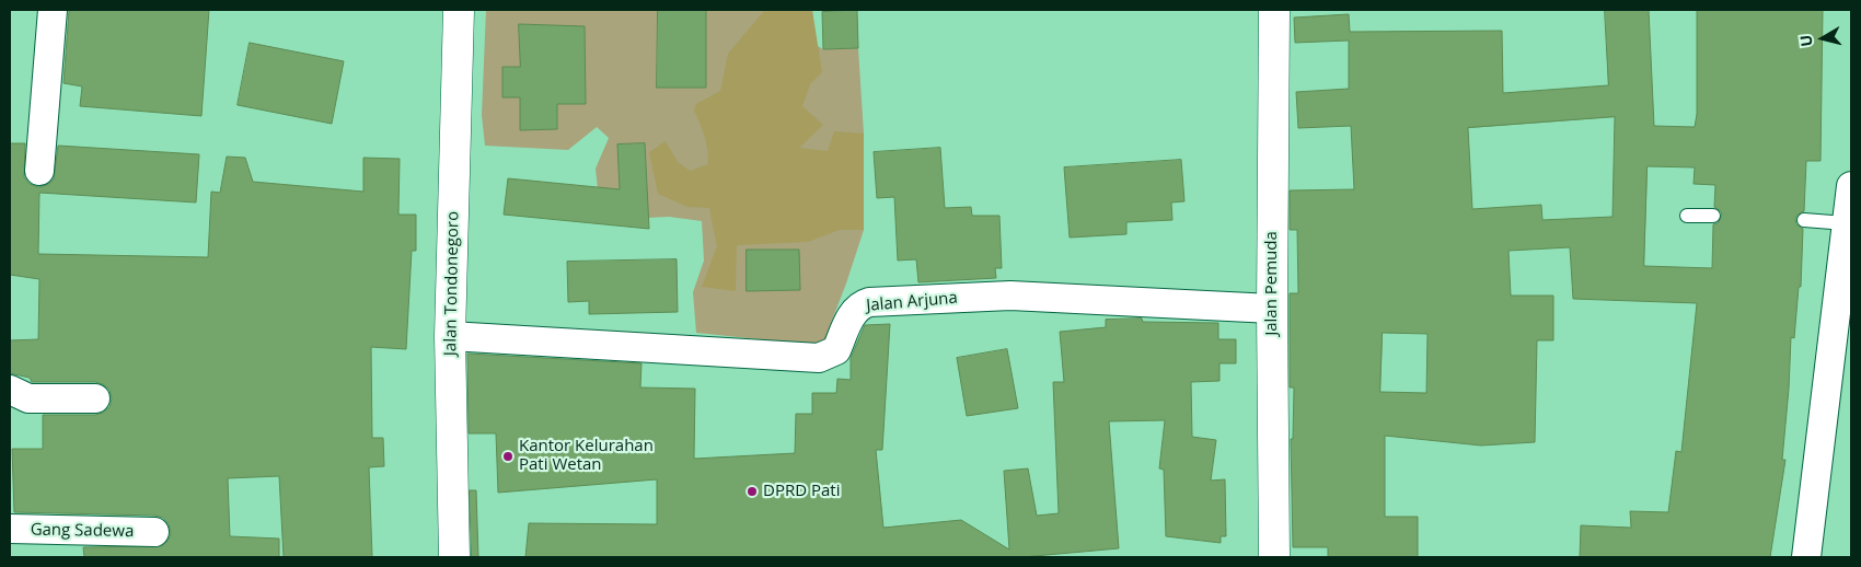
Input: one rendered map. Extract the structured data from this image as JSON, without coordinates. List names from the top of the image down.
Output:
{
  "streets": {
    "main road": ["Jalan Tondonegoro", "Jalan Pemuda"],
    "street": ["Jalan Arjuna", "Gang Sadewa"]
  },
  "crossings": [
    ["Jalan Tondonegoro", "Jalan Arjuna"],
    ["Jalan Pemuda", "Jalan Arjuna"]
  ],
  "places": ["Kantor Kelurahan Pati Wetan", "DPRD Pati"],
  "north": "left"
}
